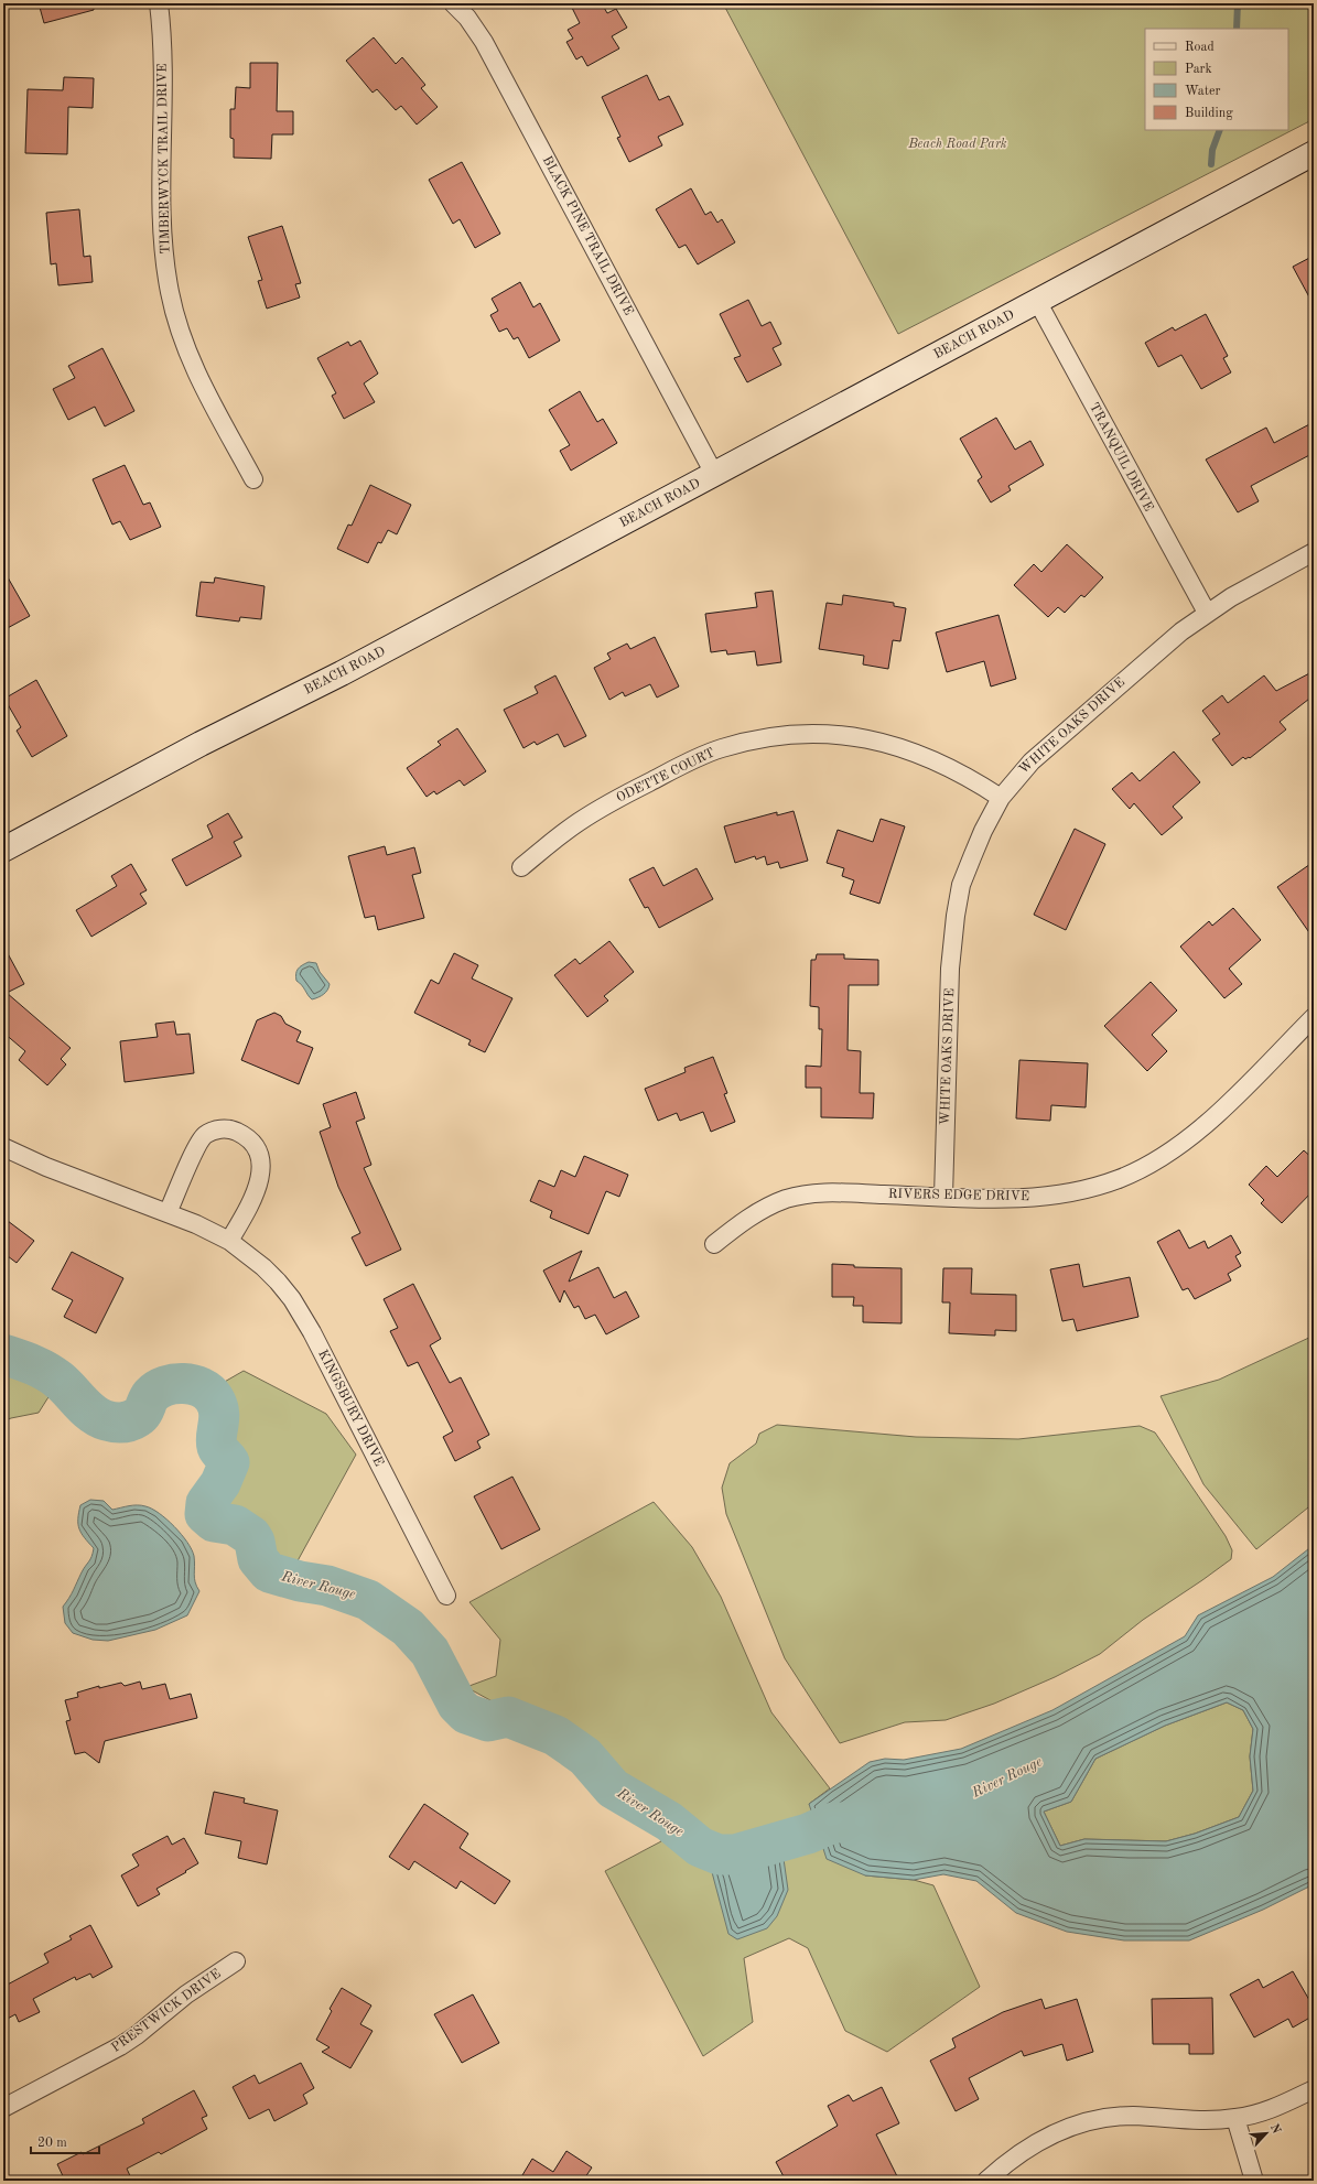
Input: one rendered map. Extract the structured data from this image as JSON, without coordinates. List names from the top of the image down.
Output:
{
  "streets": {
    "street": [
      "TIMBERWYCK TRAIL DRIVE",
      "BLACK PINE TRAIL DRIVE",
      "BEACH ROAD",
      "TRANQUIL DRIVE",
      "WHITE OAKS DRIVE",
      "ODETTE COURT",
      "RIVERS EDGE DRIVE",
      "KINGSBURY DRIVE",
      "PRESTWICK DRIVE"
    ]
  },
  "crossings": [
    ["BLACK PINE TRAIL DRIVE", "BEACH ROAD"],
    ["BEACH ROAD", "TRANQUIL DRIVE"],
    ["TRANQUIL DRIVE", "WHITE OAKS DRIVE"],
    ["WHITE OAKS DRIVE", "ODETTE COURT"],
    ["WHITE OAKS DRIVE", "RIVERS EDGE DRIVE"]
  ],
  "water": ["River Rouge"],
  "parks": ["Beach Road Park"],
  "legend": [
    "Road",
    "Park",
    "Water",
    "Building"
  ],
  "scale_bar": "20 m",
  "north": "top right"
}
